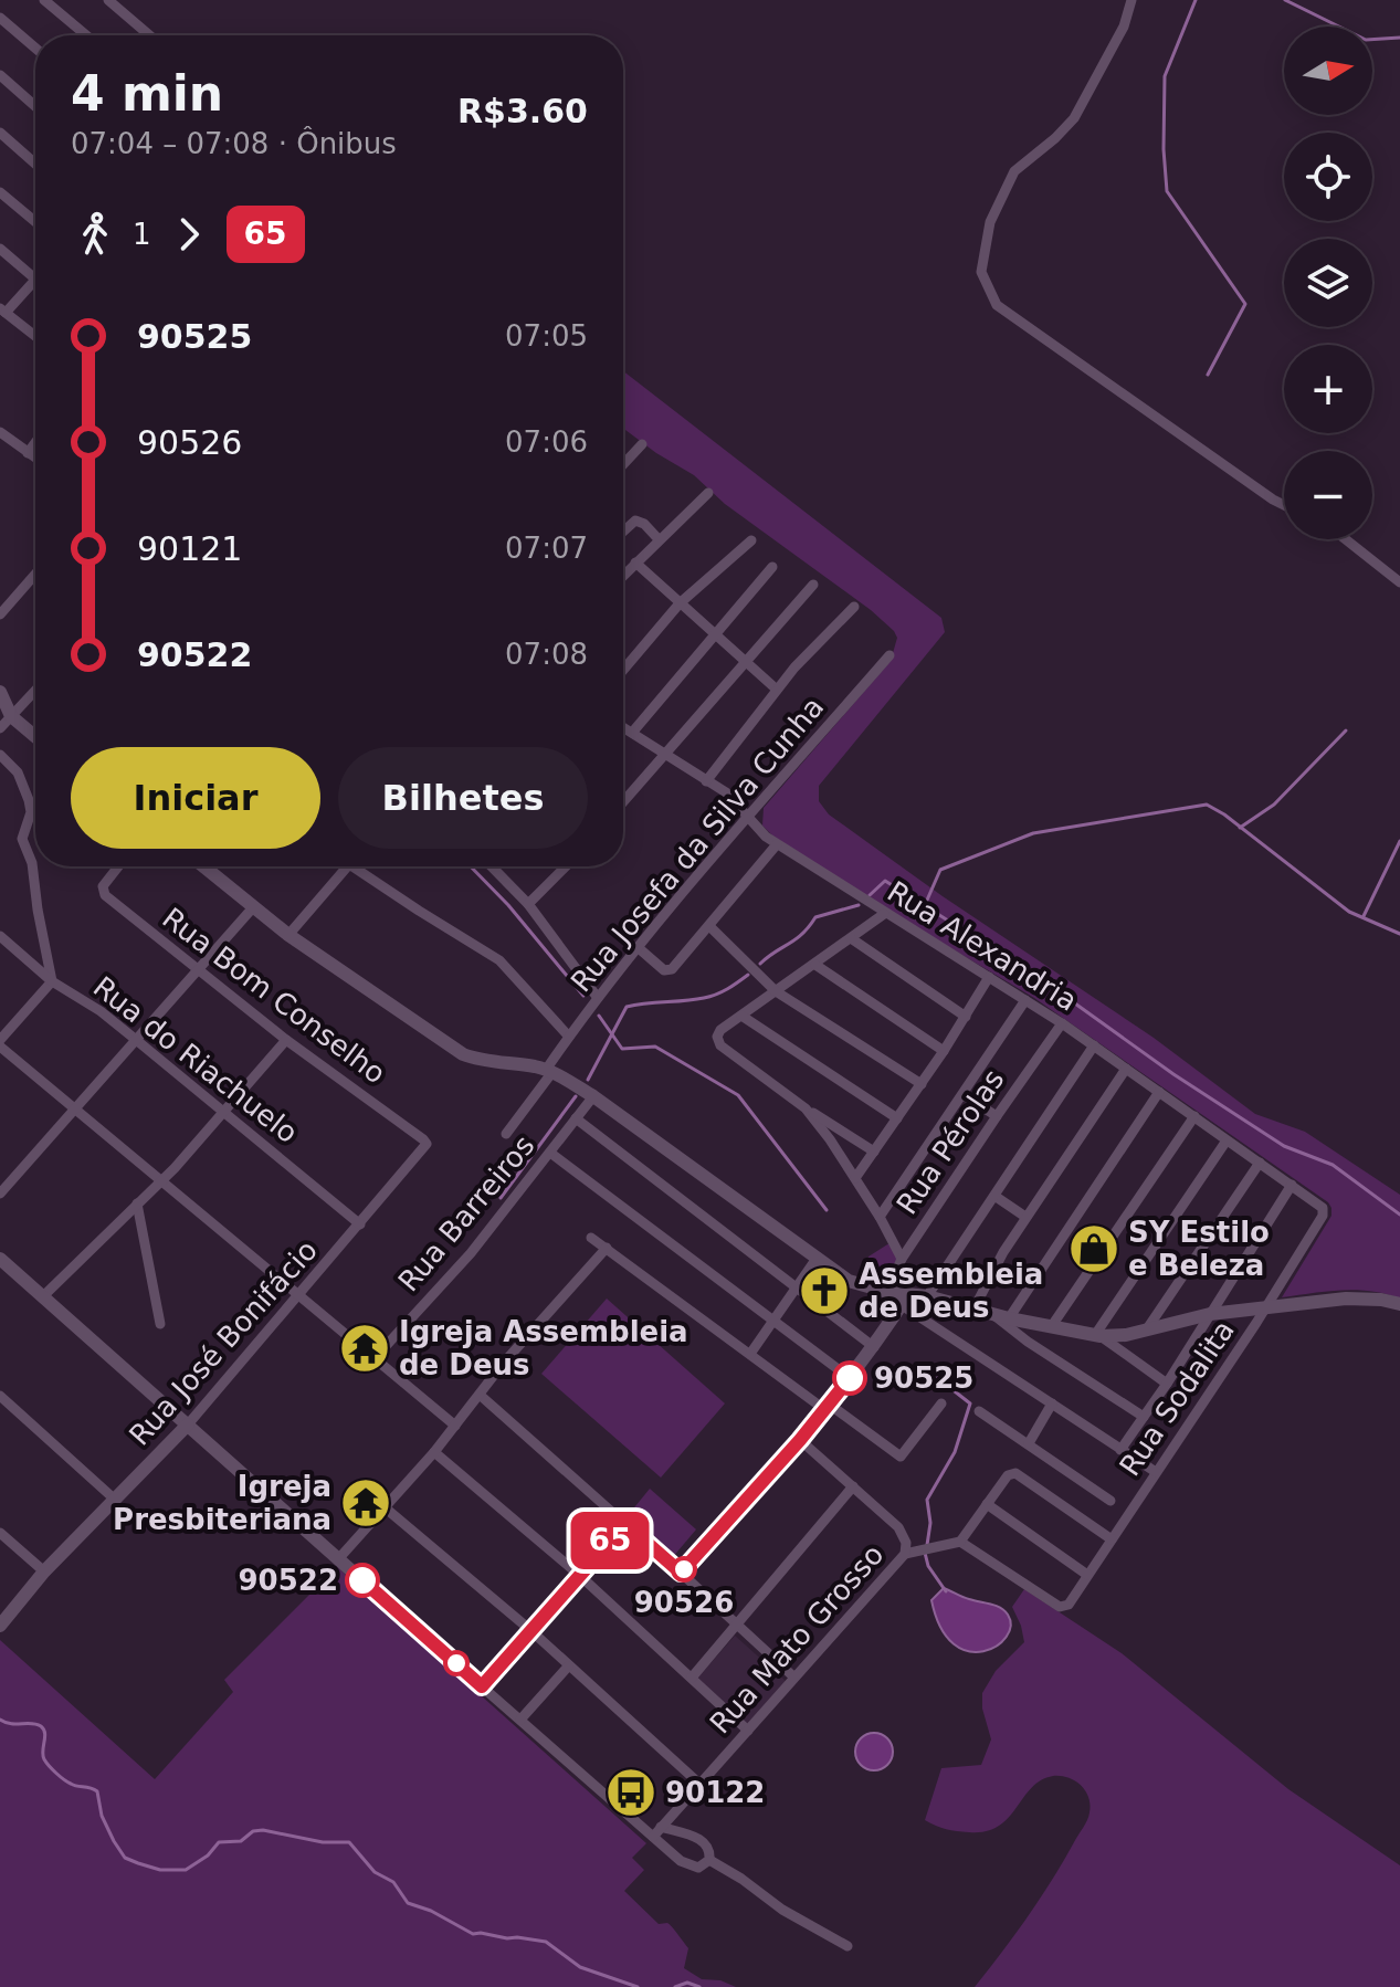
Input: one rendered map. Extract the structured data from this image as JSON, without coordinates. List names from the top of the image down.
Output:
{
  "streets": {
    "main road": ["Rua José Bonifácio"],
    "street": [
      "Rua Josefa da Silva Cunha",
      "Rua Alexandria",
      "Rua Bom Conselho",
      "Rua do Riachuelo",
      "Rua Pérolas",
      "Rua Barreiros",
      "Rua Sodalita",
      "Rua Mato Grosso"
    ]
  },
  "crossings": [
    ["Rua Josefa da Silva Cunha", "Rua Alexandria"],
    ["Rua Alexandria", "Rua Pérolas"],
    ["Rua Alexandria", "Rua Sodalita"],
    ["Rua Bom Conselho", "Rua José Bonifácio"],
    ["Rua do Riachuelo", "Rua José Bonifácio"]
  ],
  "places": {
    "shop": ["SY Estilo e Beleza"],
    "church": ["Assembleia de Deus"],
    "temple": ["Igreja Assembleia de Deus", "Igreja Presbiteriana"],
    "other": ["90525", "90526", "90522"],
    "bus stop": ["90122"]
  },
  "lines": ["bus line 65"],
  "north": "right",
  "page": {
    "on_map": "65",
    "map_buttons": ["+", "−"],
    "heading": ["4 min", "07:04 – 07:08 · Ônibus", "R$3.60"],
    "legs": ["1", "65"],
    "list": [
      {
        "name": "90525",
        "value": "07:05"
      },
      {
        "name": "90526",
        "value": "07:06"
      },
      {
        "name": "90121",
        "value": "07:07"
      },
      {
        "name": "90522",
        "value": "07:08"
      }
    ],
    "buttons": ["Iniciar", "Bilhetes"]
  }
}
